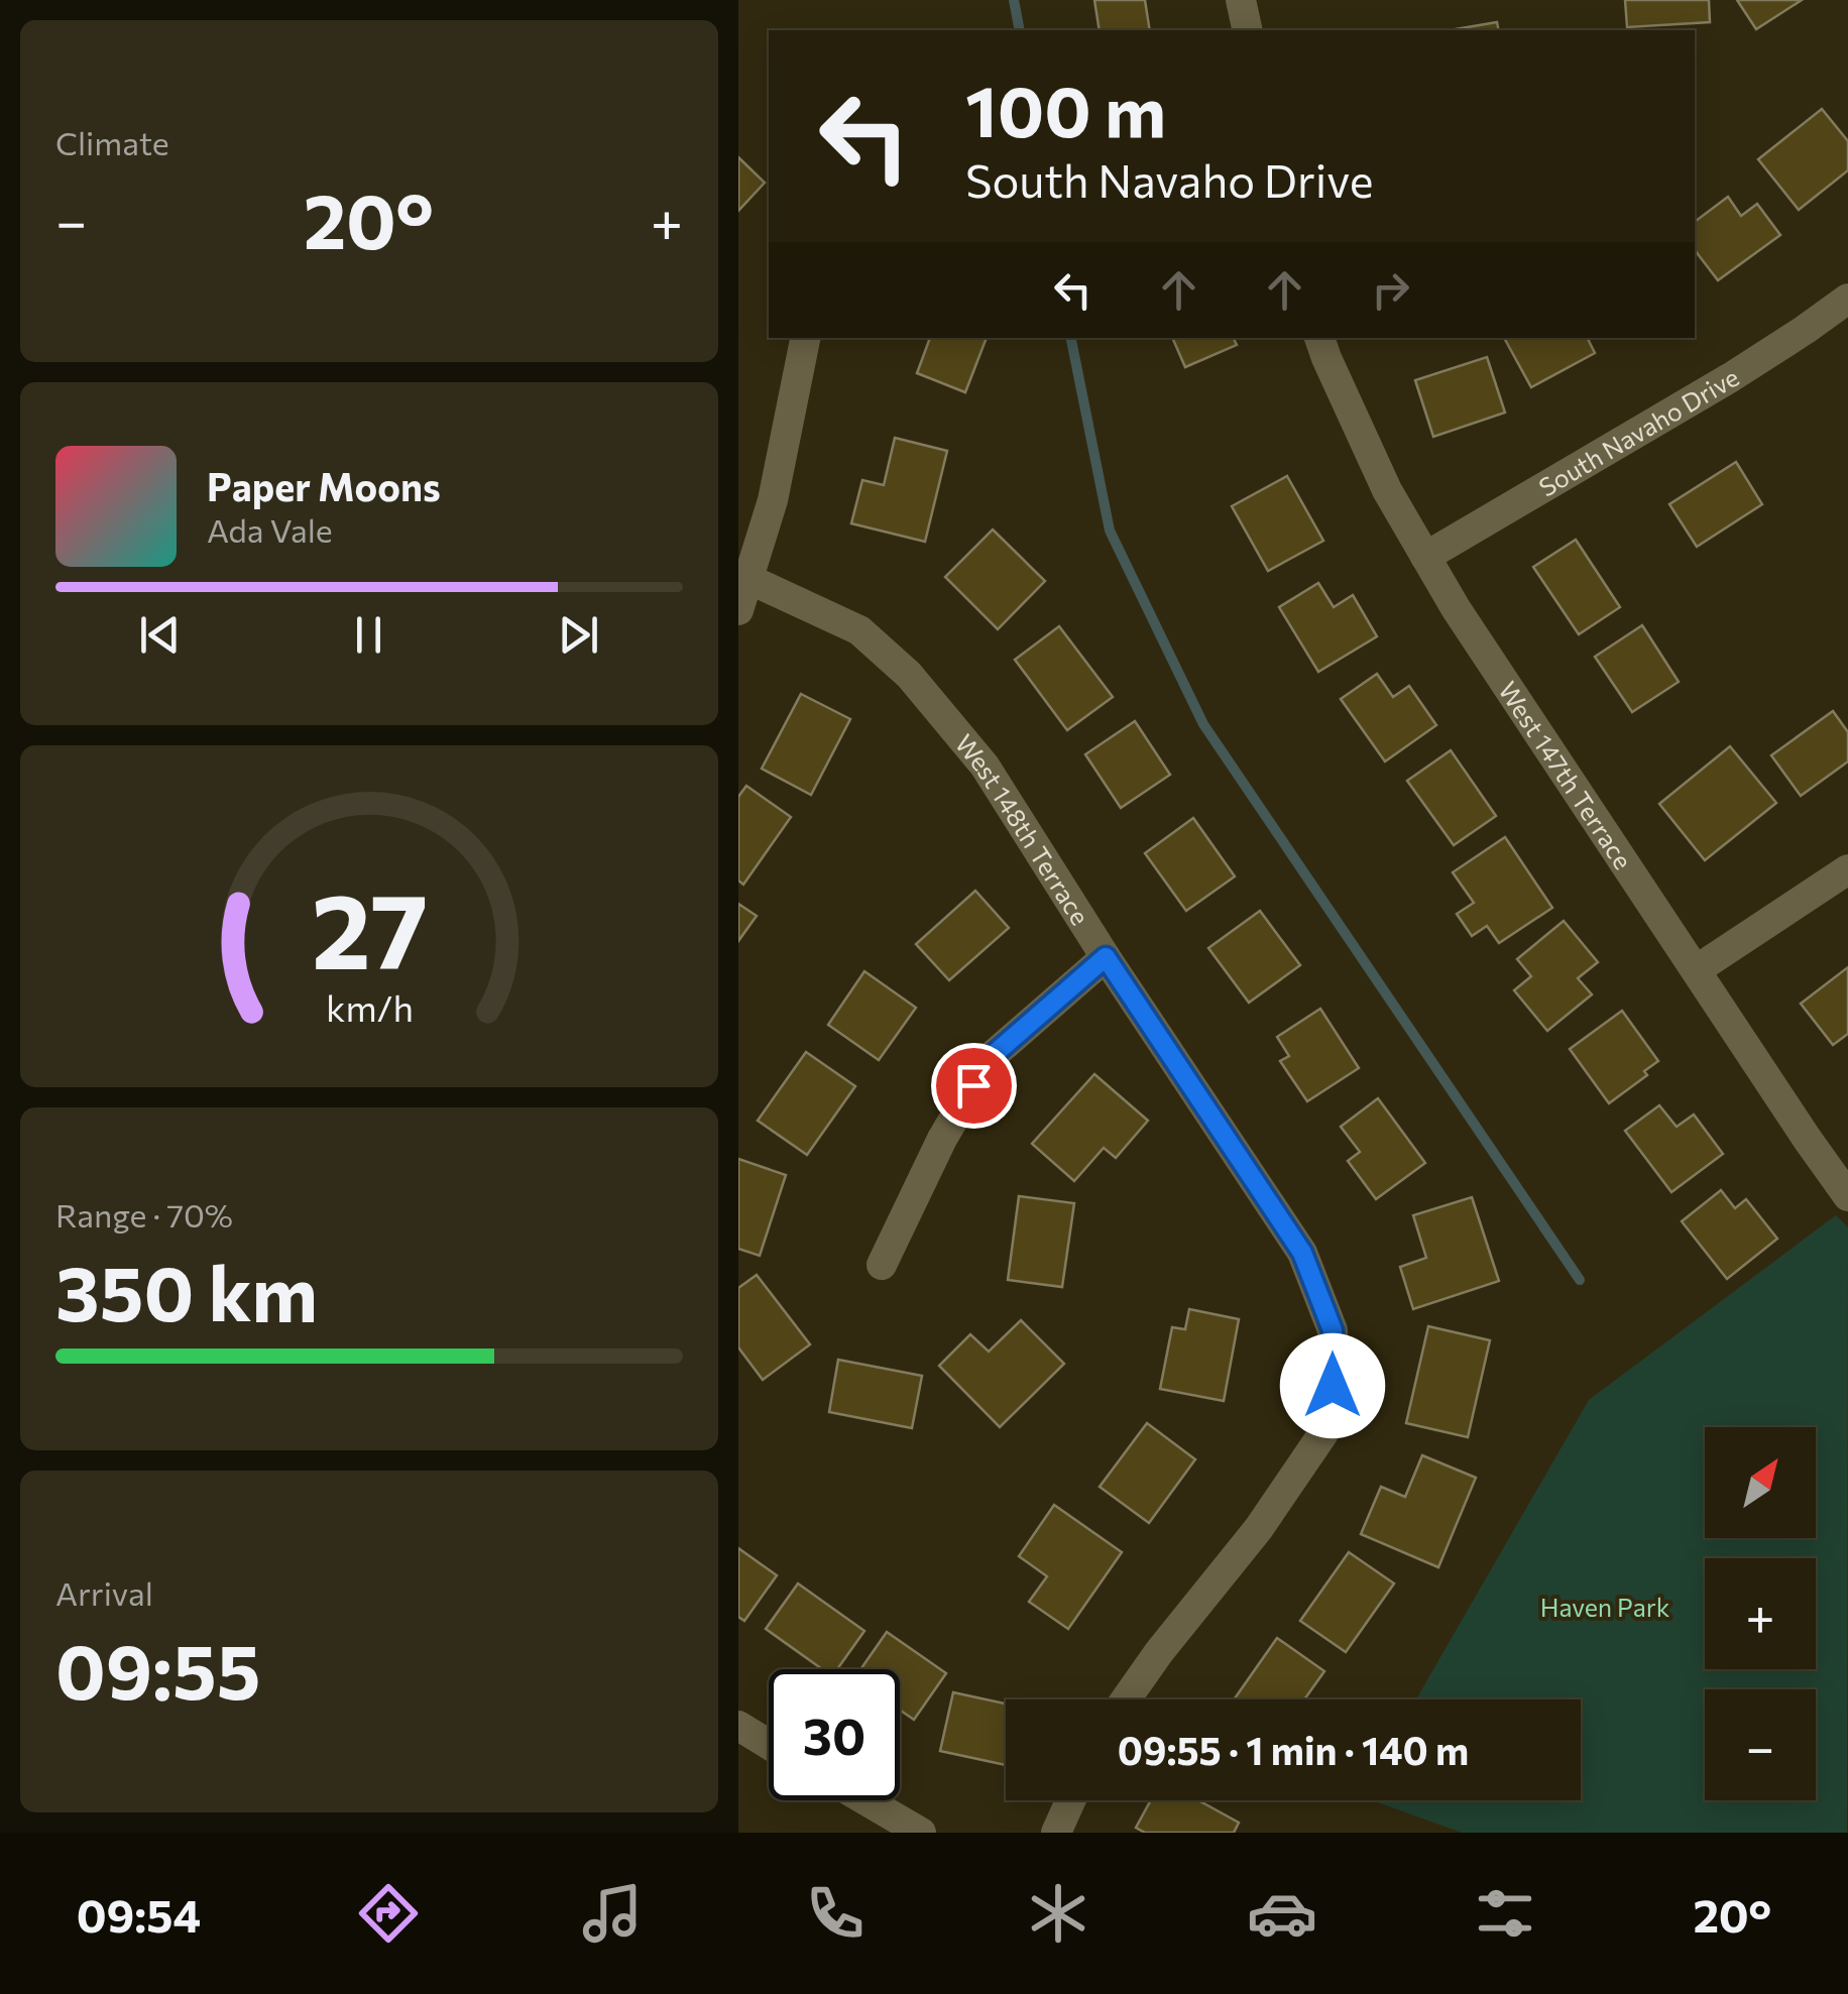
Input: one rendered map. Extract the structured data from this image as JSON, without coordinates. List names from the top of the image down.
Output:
{
  "streets": {
    "street": ["South Navaho Drive", "West 147th Terrace", "West 148th Terrace"]
  },
  "crossings": [
    ["South Navaho Drive", "West 147th Terrace"]
  ],
  "parks": ["Haven Park"],
  "north": "top right",
  "page": {
    "tile": [
      "Climate",
      ["Range · 70%", "350 km"],
      ["Arrival", "09:55"]
    ],
    "turn": ["100 m", "South Navaho Drive"],
    "heat": ["−", "20°", "+"],
    "song": ["Paper Moons", "Ada Vale"],
    "map_buttons": ["+", "−"],
    "limit": "30",
    "trip": "09:55 · 1 min · 140 m",
    "tabs": ["09:54", "20°"],
    "gauge": ["27", "km/h"]
  }
}
